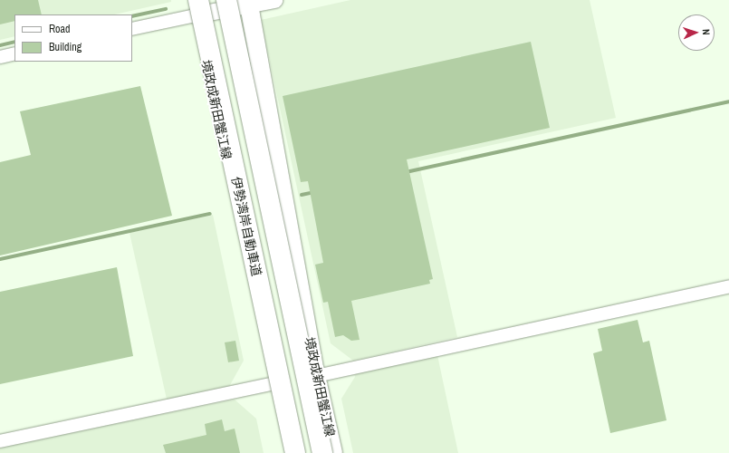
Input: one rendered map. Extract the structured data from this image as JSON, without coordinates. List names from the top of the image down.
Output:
{
  "streets": {
    "highway": ["伊勢湾岸自動車道"],
    "main road": ["境政成新田蟹江線"]
  },
  "crossings": [
    ["境政成新田蟹江線", "伊勢湾岸自動車道"]
  ],
  "legend": ["Road", "Building"],
  "north": "right"
}
